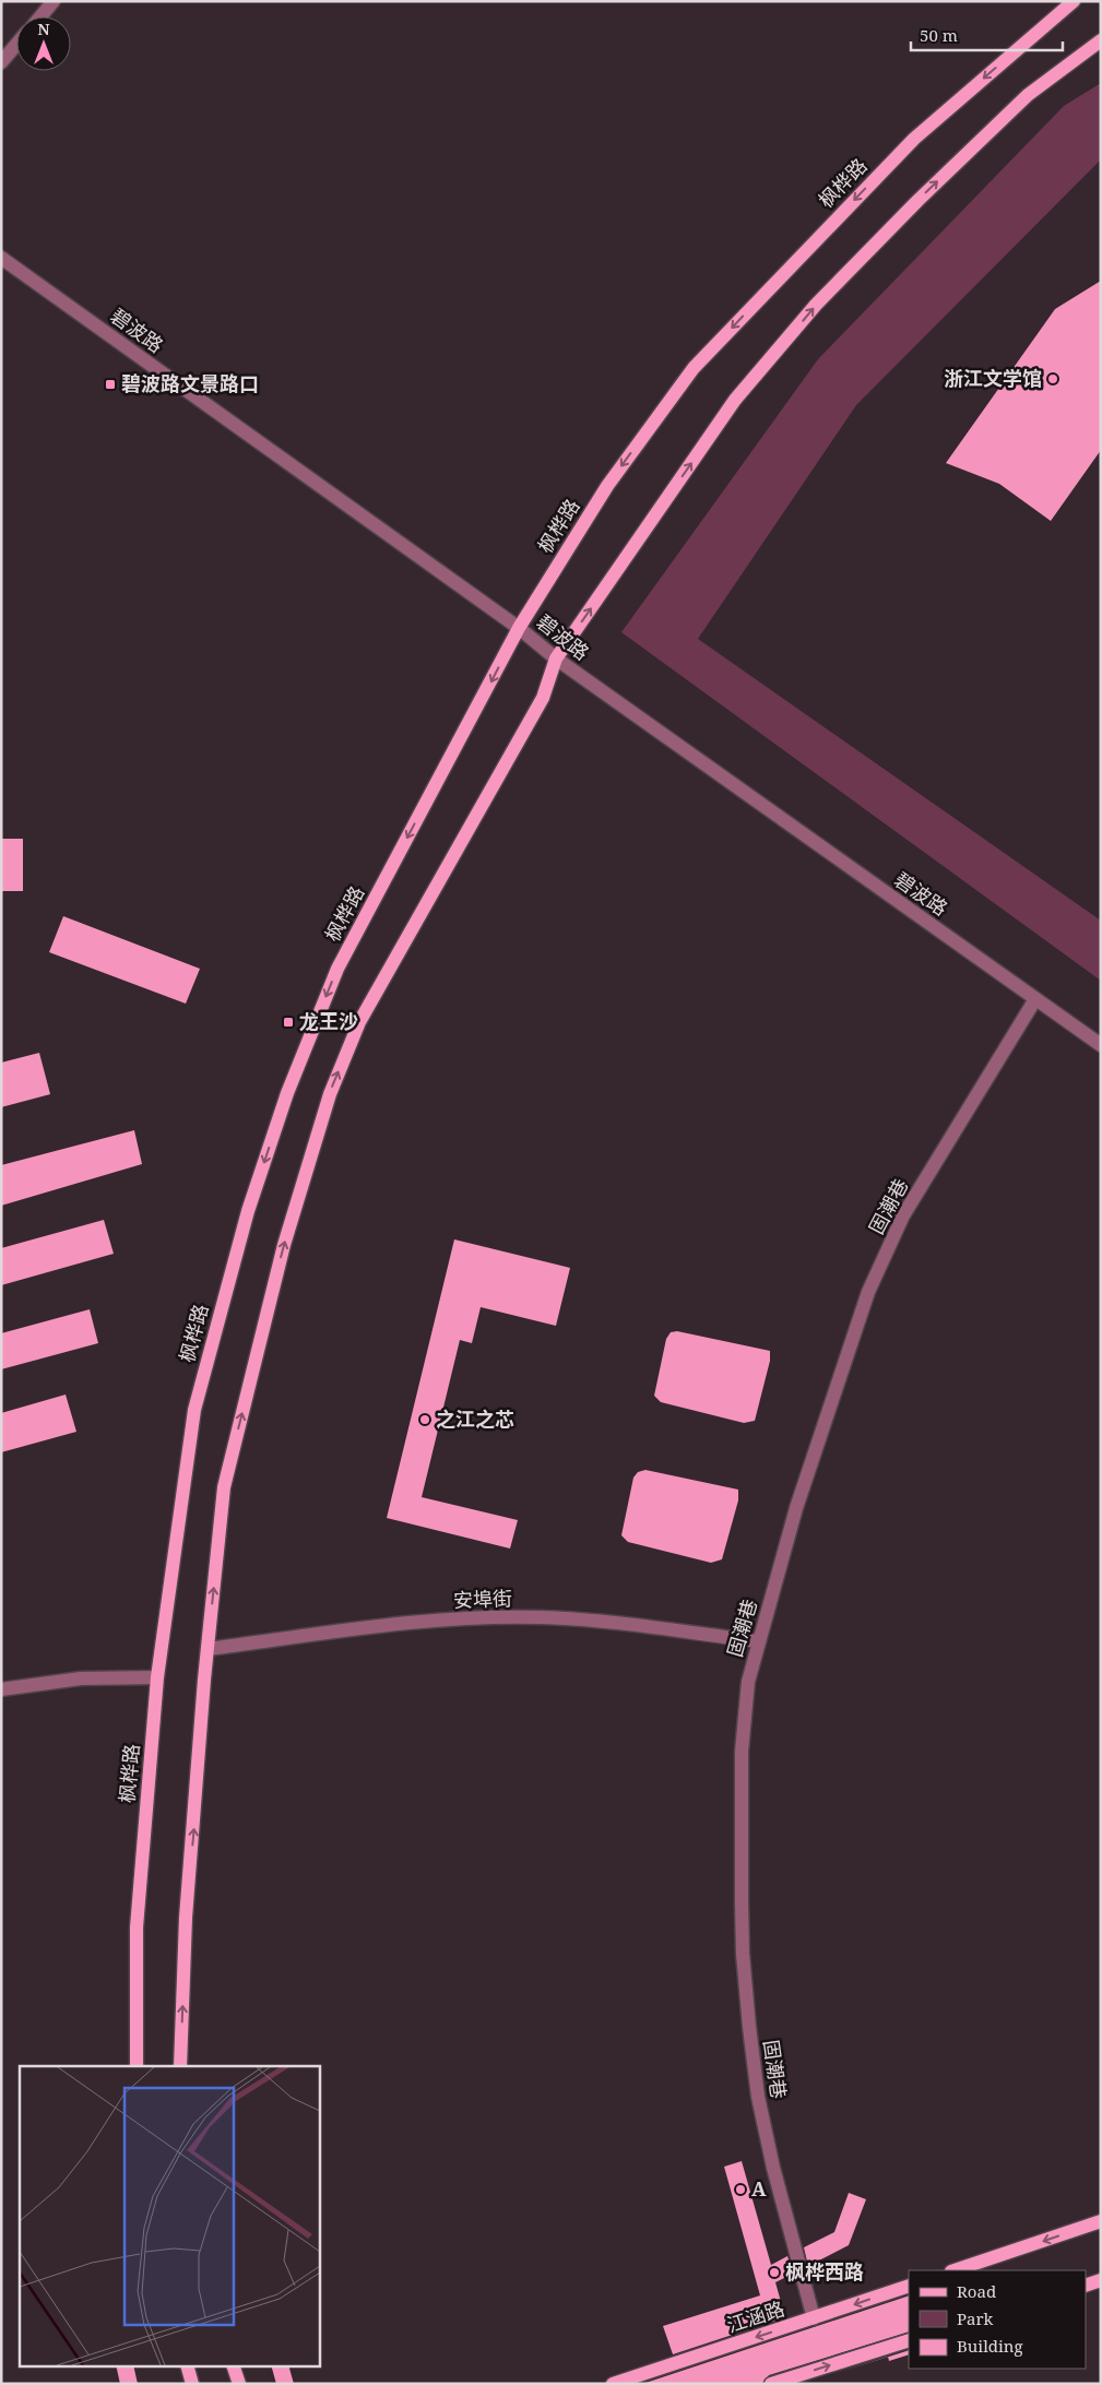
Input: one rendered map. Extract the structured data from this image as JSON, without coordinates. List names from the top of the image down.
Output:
{
  "streets": {
    "main road": ["枫桦路", "江涵路"],
    "street": ["碧波路", "固潮巷", "安埠街"]
  },
  "crossings": [
    ["枫桦路", "碧波路"],
    ["碧波路", "固潮巷"],
    ["固潮巷", "安埠街"],
    ["固潮巷", "江涵路"]
  ],
  "places": {
    "other": [
      "浙江文学馆",
      "之江之芯",
      "A",
      "枫桦西路"
    ],
    "transit": ["碧波路文景路口", "龙王沙"]
  },
  "legend": ["Road", "Park", "Building"],
  "scale_bar": "50 m",
  "north": "top"
}
